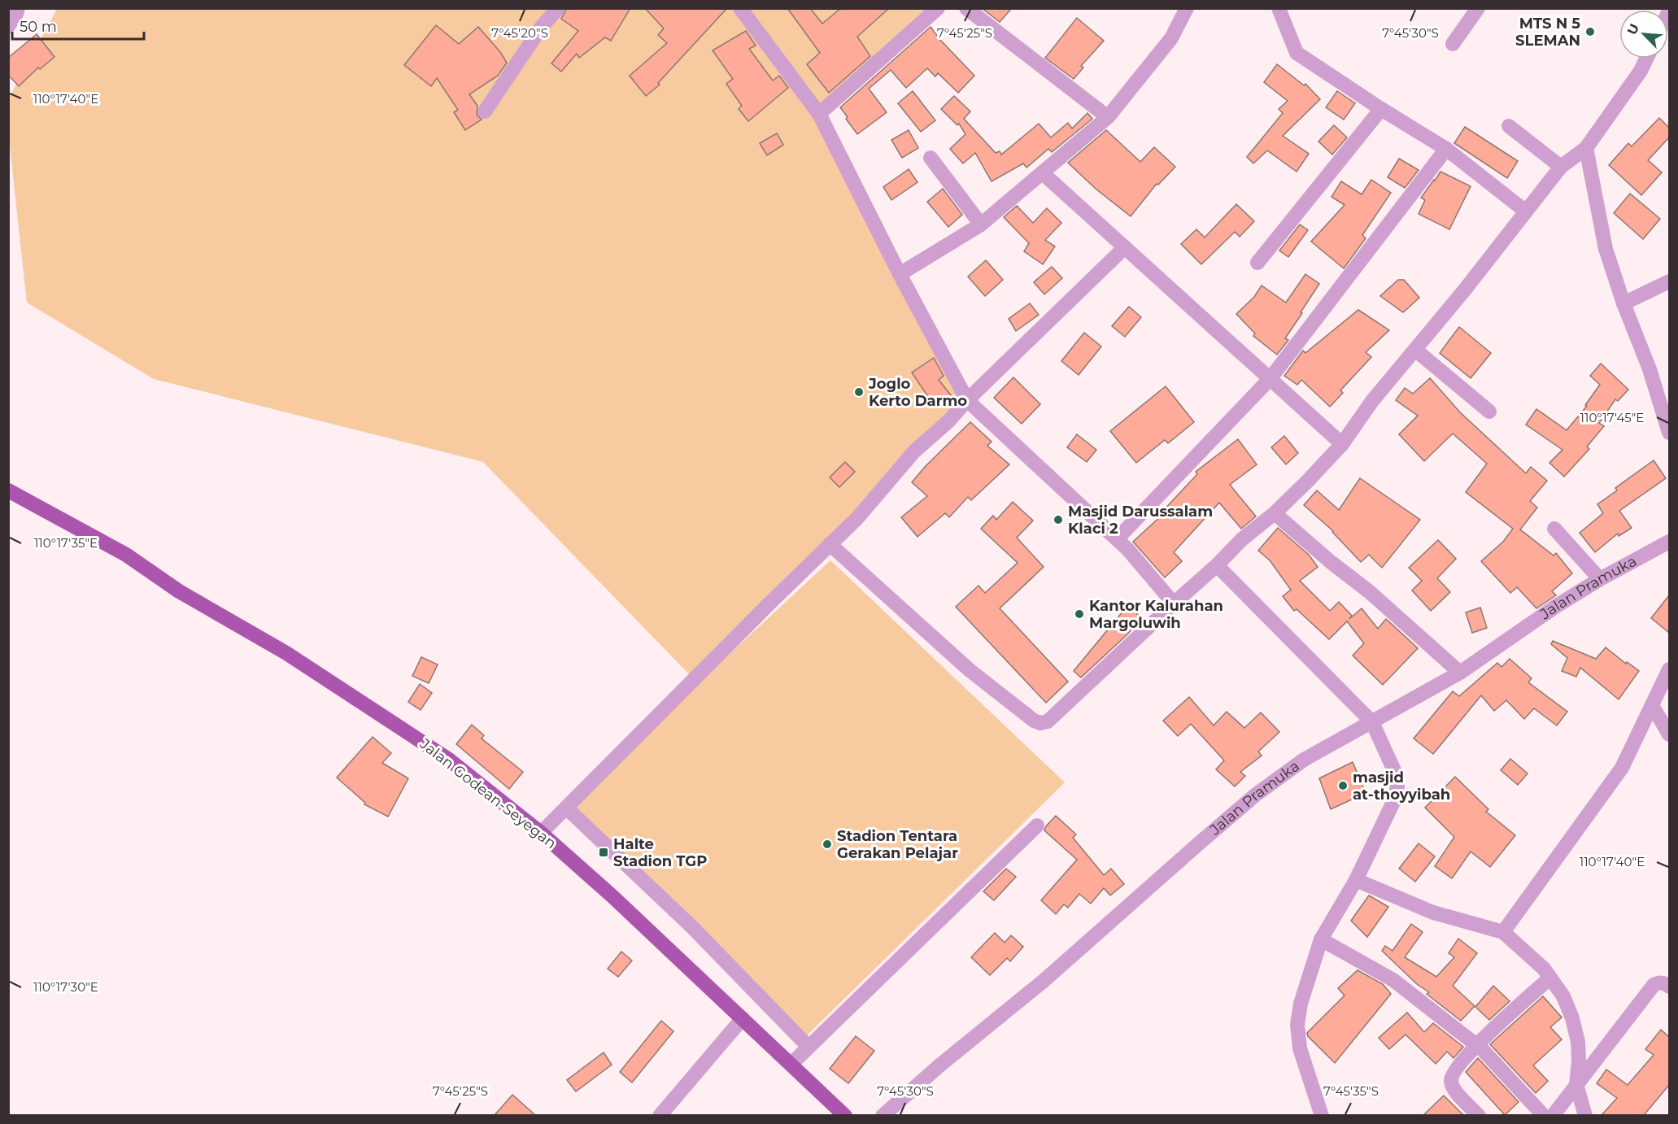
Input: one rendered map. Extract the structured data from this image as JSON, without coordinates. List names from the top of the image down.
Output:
{
  "streets": {
    "main road": ["Jalan Godean-Seyegan"],
    "street": ["Jalan Pramuka"]
  },
  "places": {
    "other": [
      "MTS N 5 SLEMAN",
      "Joglo Kerto Darmo",
      "Masjid Darussalam Klaci 2",
      "Kantor Kalurahan Margoluwih",
      "masjid at-thoyyibah",
      "Stadion Tentara Gerakan Pelajar"
    ],
    "transit": ["Halte Stadion TGP"]
  },
  "scale_bar": "50 m",
  "north": "top left",
  "coordinates": [
    "7°45'20\"S",
    "7°45'25\"S",
    "7°45'30\"S",
    "110°17'40\"E",
    "110°17'45\"E",
    "110°17'35\"E",
    "110°17'30\"E",
    "7°45'35\"S"
  ]
}
